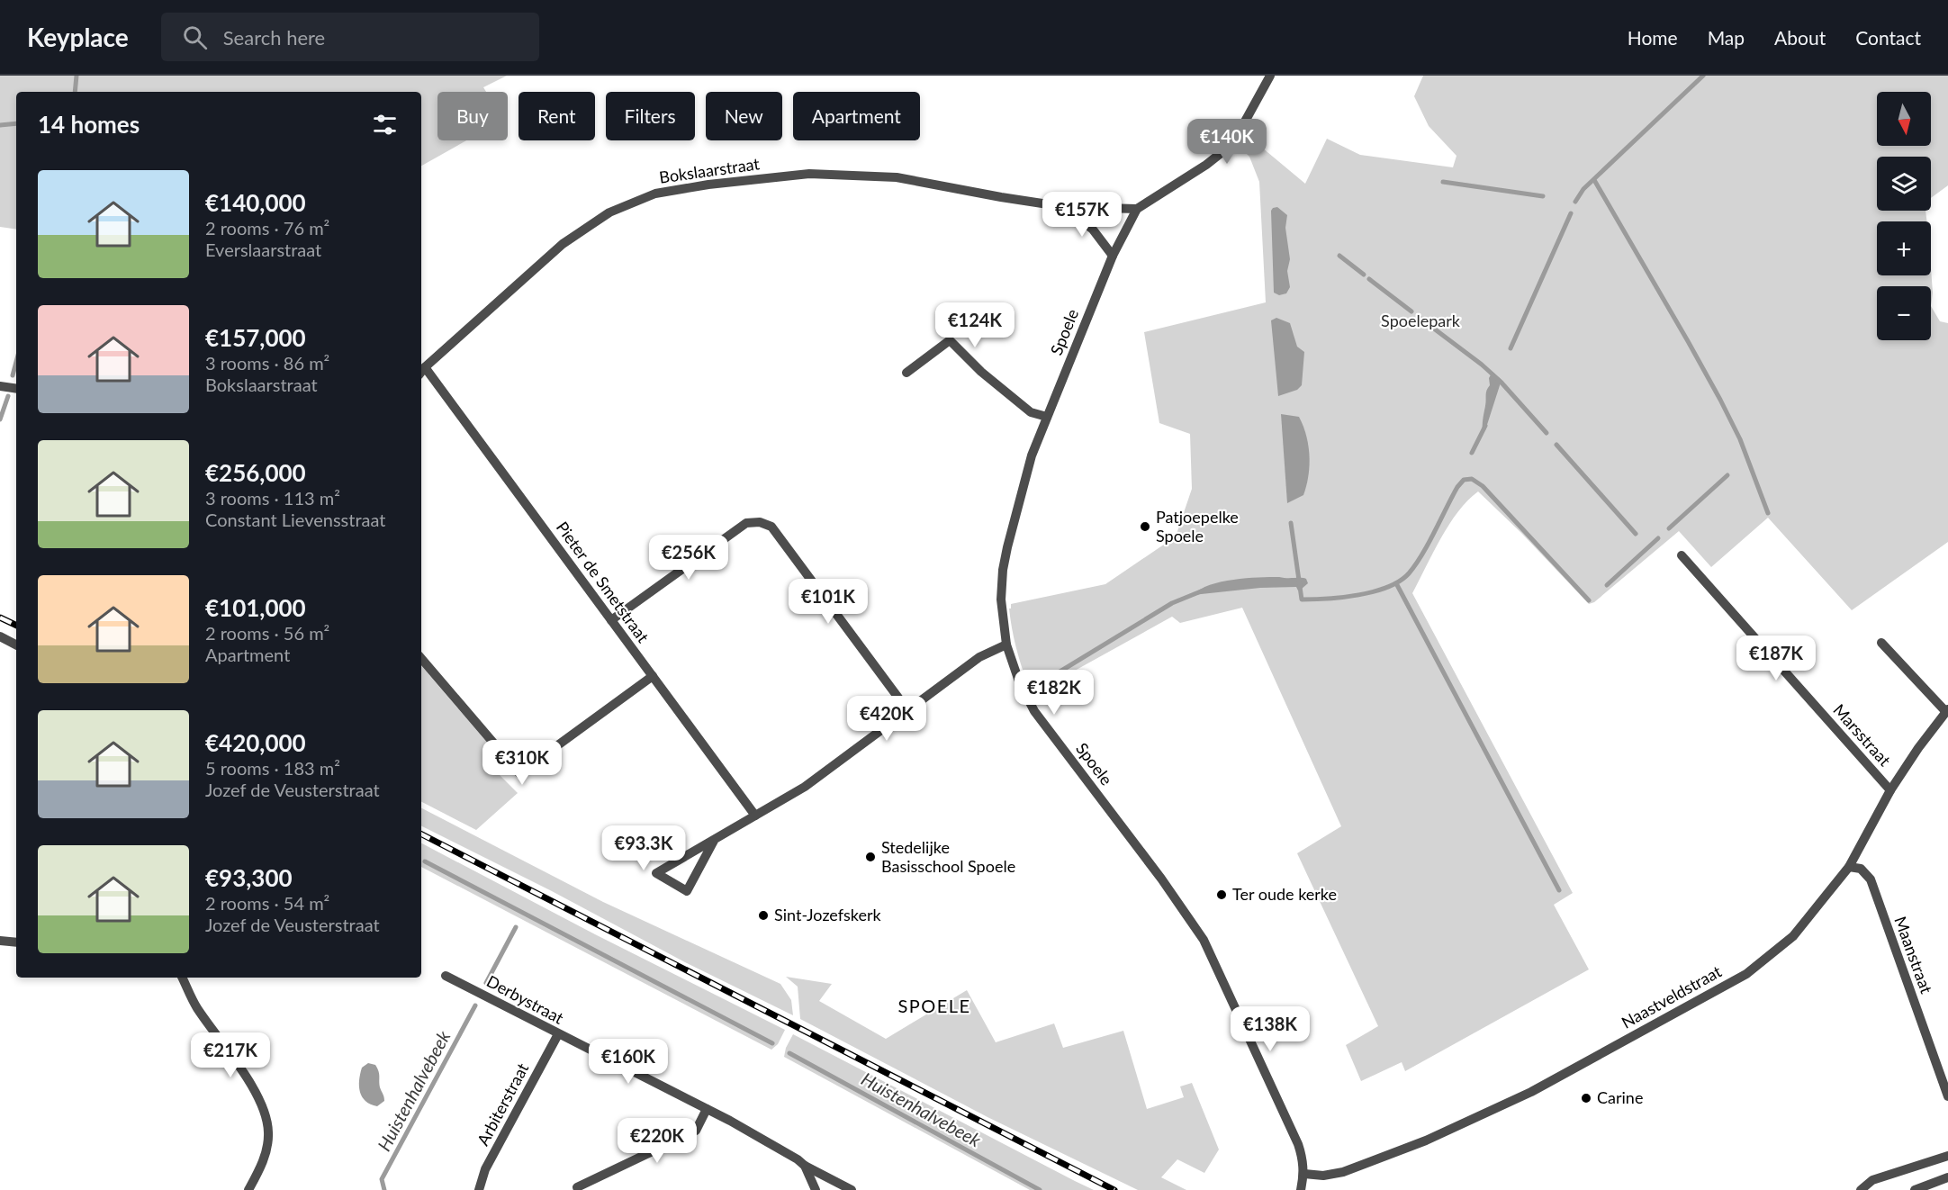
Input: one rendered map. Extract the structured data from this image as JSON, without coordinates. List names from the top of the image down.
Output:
{
  "streets": {
    "street": [
      "Bokslaarstraat",
      "Spoele",
      "Pieter de Smetstraat",
      "Marsstraat",
      "Maanstraat",
      "Naastveldstraat",
      "Derbystraat",
      "Arbiterstraat"
    ]
  },
  "crossings": [
    ["Bokslaarstraat", "Spoele"],
    ["Bokslaarstraat", "Pieter de Smetstraat"],
    ["Spoele", "Naastveldstraat"],
    ["Marsstraat", "Naastveldstraat"],
    ["Maanstraat", "Naastveldstraat"],
    ["Derbystraat", "Arbiterstraat"]
  ],
  "districts": ["SPOELE"],
  "water": ["Huistenhalvebeek"],
  "parks": ["Spoelepark"],
  "places": [
    "Patjoepelke Spoele",
    "Stedelijke Basisschool Spoele",
    "Ter oude kerke",
    "Sint-Jozefskerk",
    "Carine"
  ],
  "north": "bottom",
  "page": {
    "header": "Keyplace",
    "search": "Search here",
    "nav": [
      "Home",
      "Map",
      "About",
      "Contact"
    ],
    "map_buttons": ["+", "−"],
    "chip": [
      "Buy",
      "Rent",
      "Filters",
      "New",
      "Apartment"
    ],
    "heading": "14 homes",
    "price": [
      "€140K",
      "€157K",
      "€124K",
      "€256K",
      "€101K",
      "€187K",
      "€182K",
      "€420K",
      "€310K",
      "€93.3K",
      "€138K",
      "€217K",
      "€160K",
      "€220K"
    ],
    "list": [
      {
        "name": "€140,000",
        "note": "2 rooms · 76 m² · Everslaarstraat"
      },
      {
        "name": "€157,000",
        "note": "3 rooms · 86 m² · Bokslaarstraat"
      },
      {
        "name": "€256,000",
        "note": "3 rooms · 113 m² · Constant Lievensstraat"
      },
      {
        "name": "€101,000",
        "note": "2 rooms · 56 m² · Apartment"
      },
      {
        "name": "€420,000",
        "note": "5 rooms · 183 m² · Jozef de Veusterstraat"
      },
      {
        "name": "€93,300",
        "note": "2 rooms · 54 m² · Jozef de Veusterstraat"
      }
    ]
  }
}
